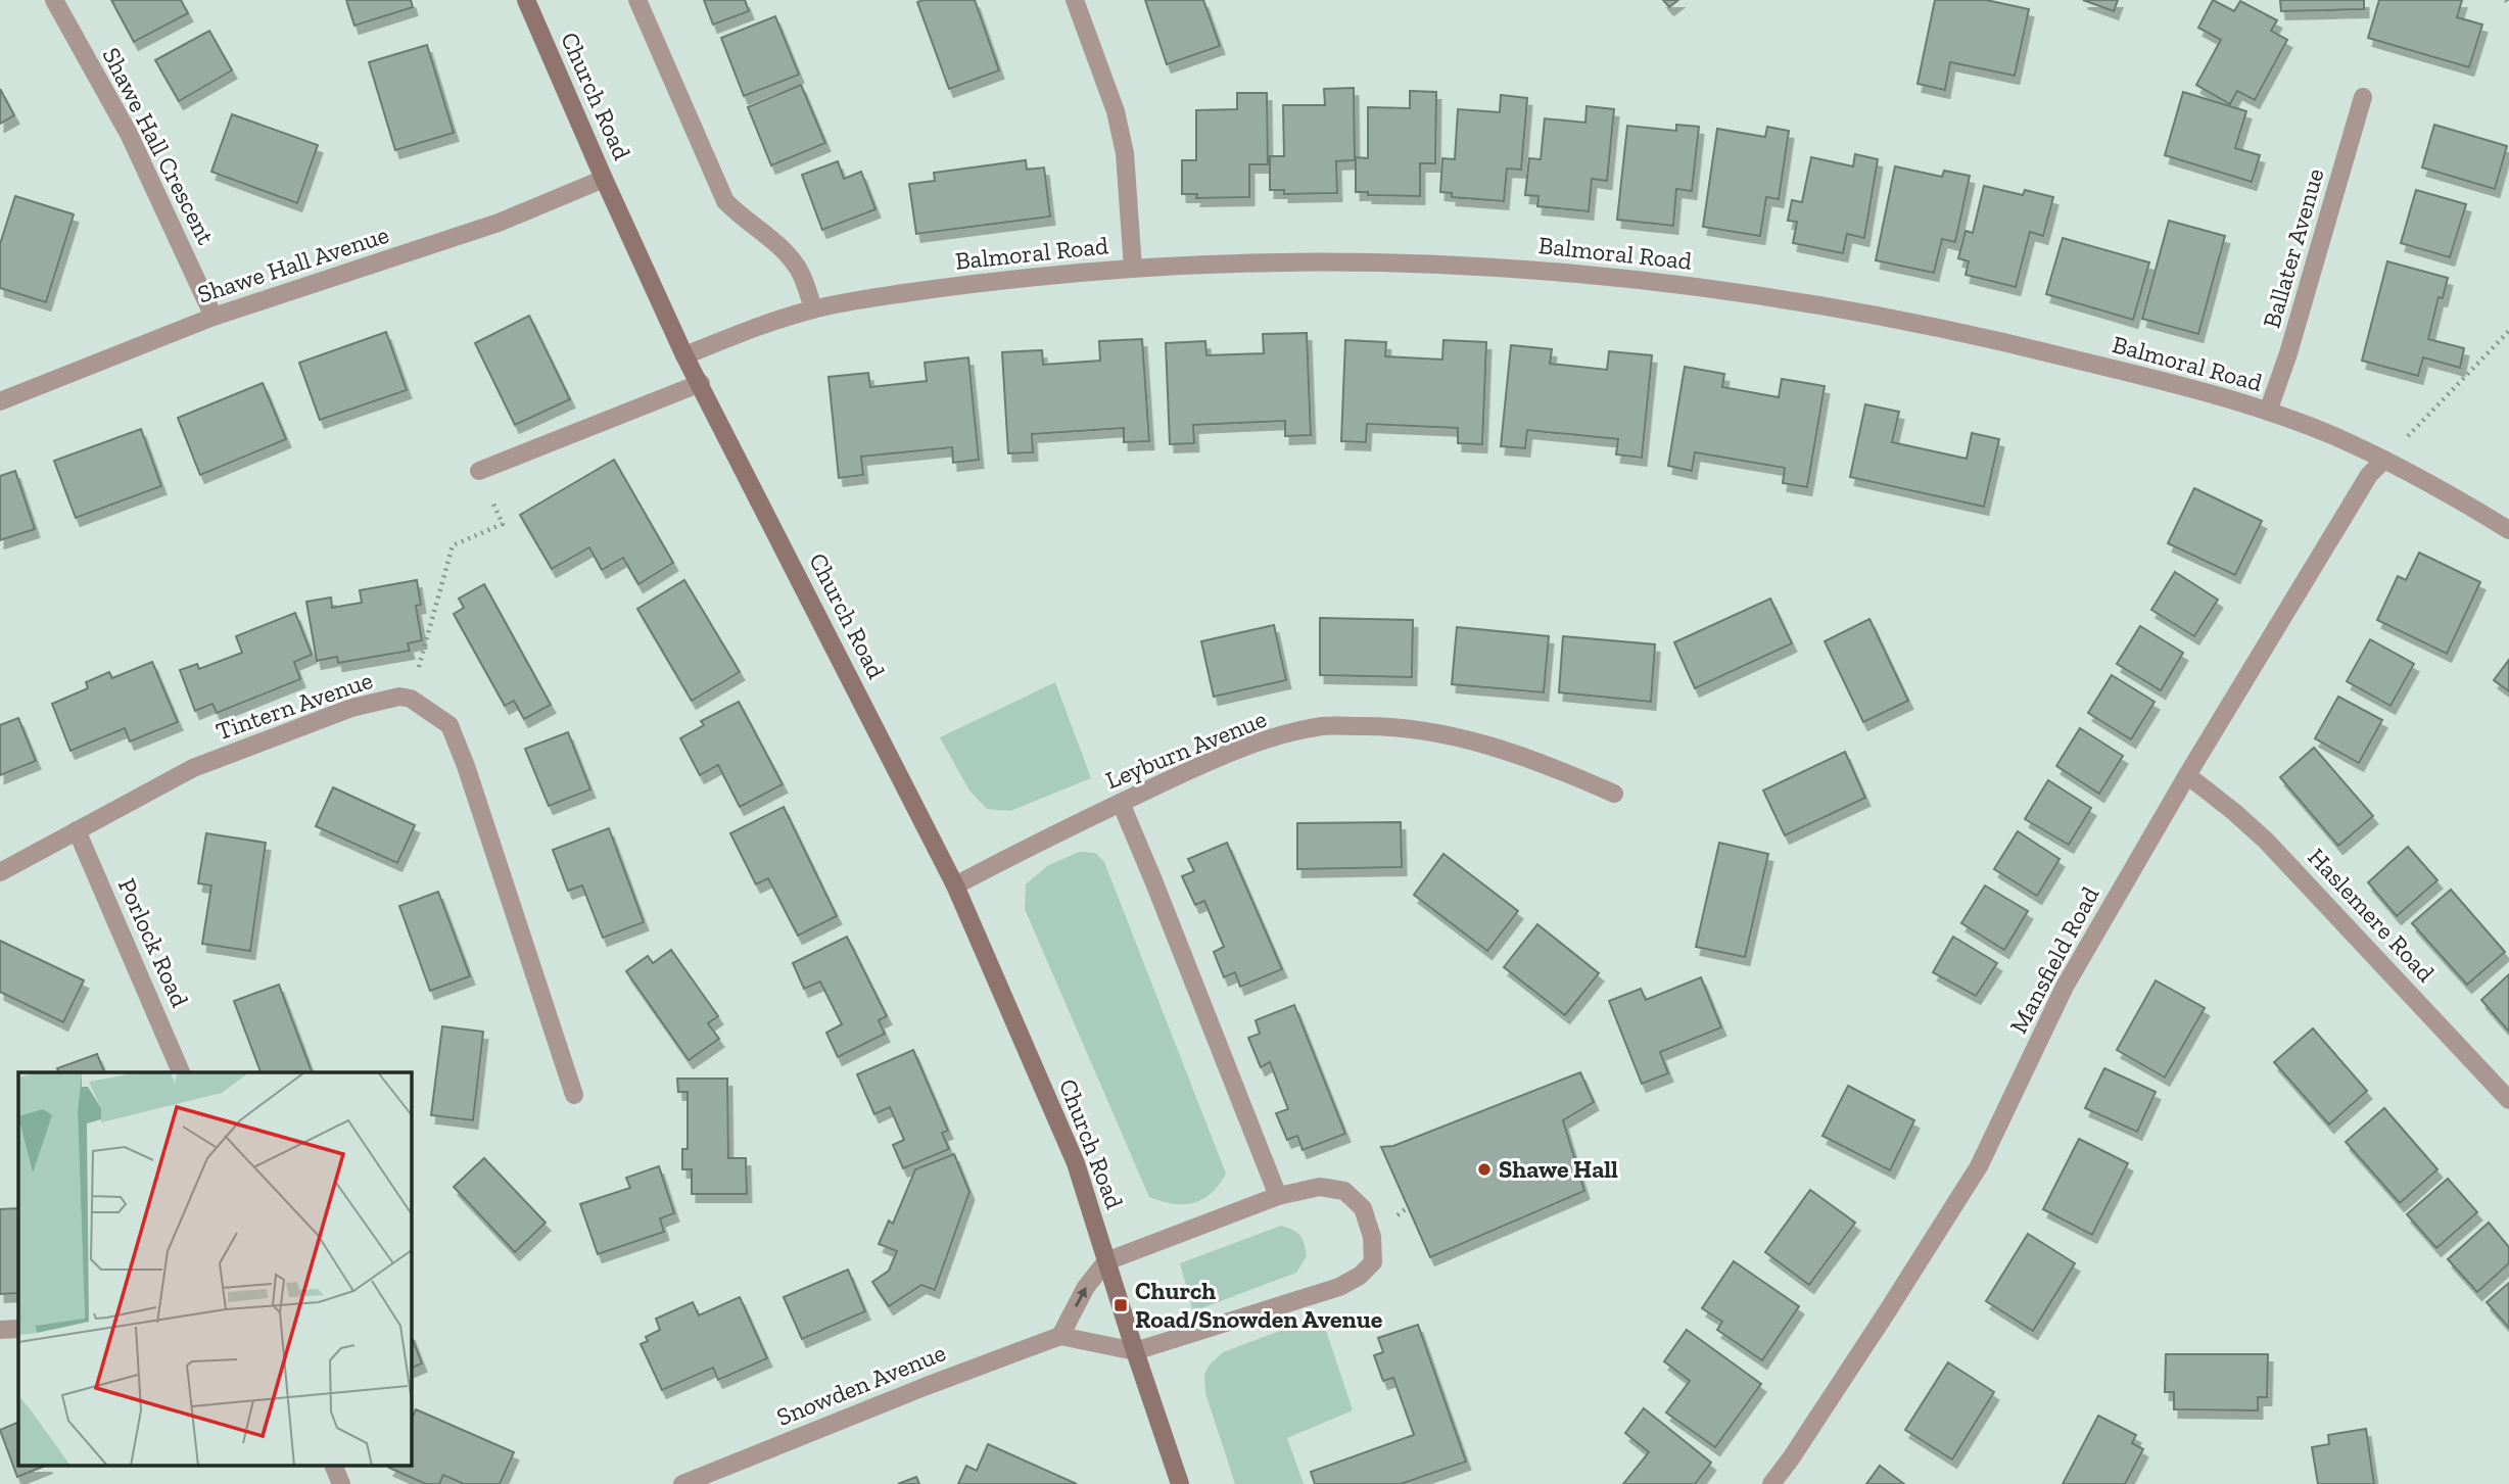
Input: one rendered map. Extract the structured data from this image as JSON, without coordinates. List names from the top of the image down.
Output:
{
  "streets": {
    "main road": ["Church Road"],
    "street": [
      "Shawe Hall Crescent",
      "Ballater Avenue",
      "Balmoral Road",
      "Shawe Hall Avenue",
      "Tintern Avenue",
      "Leyburn Avenue",
      "Haslemere Road",
      "Porlock Road",
      "Mansfield Road",
      "Snowden Avenue"
    ]
  },
  "crossings": [
    ["Church Road", "Balmoral Road"],
    ["Church Road", "Shawe Hall Avenue"],
    ["Church Road", "Leyburn Avenue"],
    ["Shawe Hall Crescent", "Shawe Hall Avenue"],
    ["Ballater Avenue", "Balmoral Road"],
    ["Balmoral Road", "Mansfield Road"],
    ["Tintern Avenue", "Porlock Road"],
    ["Haslemere Road", "Mansfield Road"]
  ],
  "places": {
    "other": ["Shawe Hall"],
    "transit": ["Church Road/Snowden Avenue"]
  }
}
